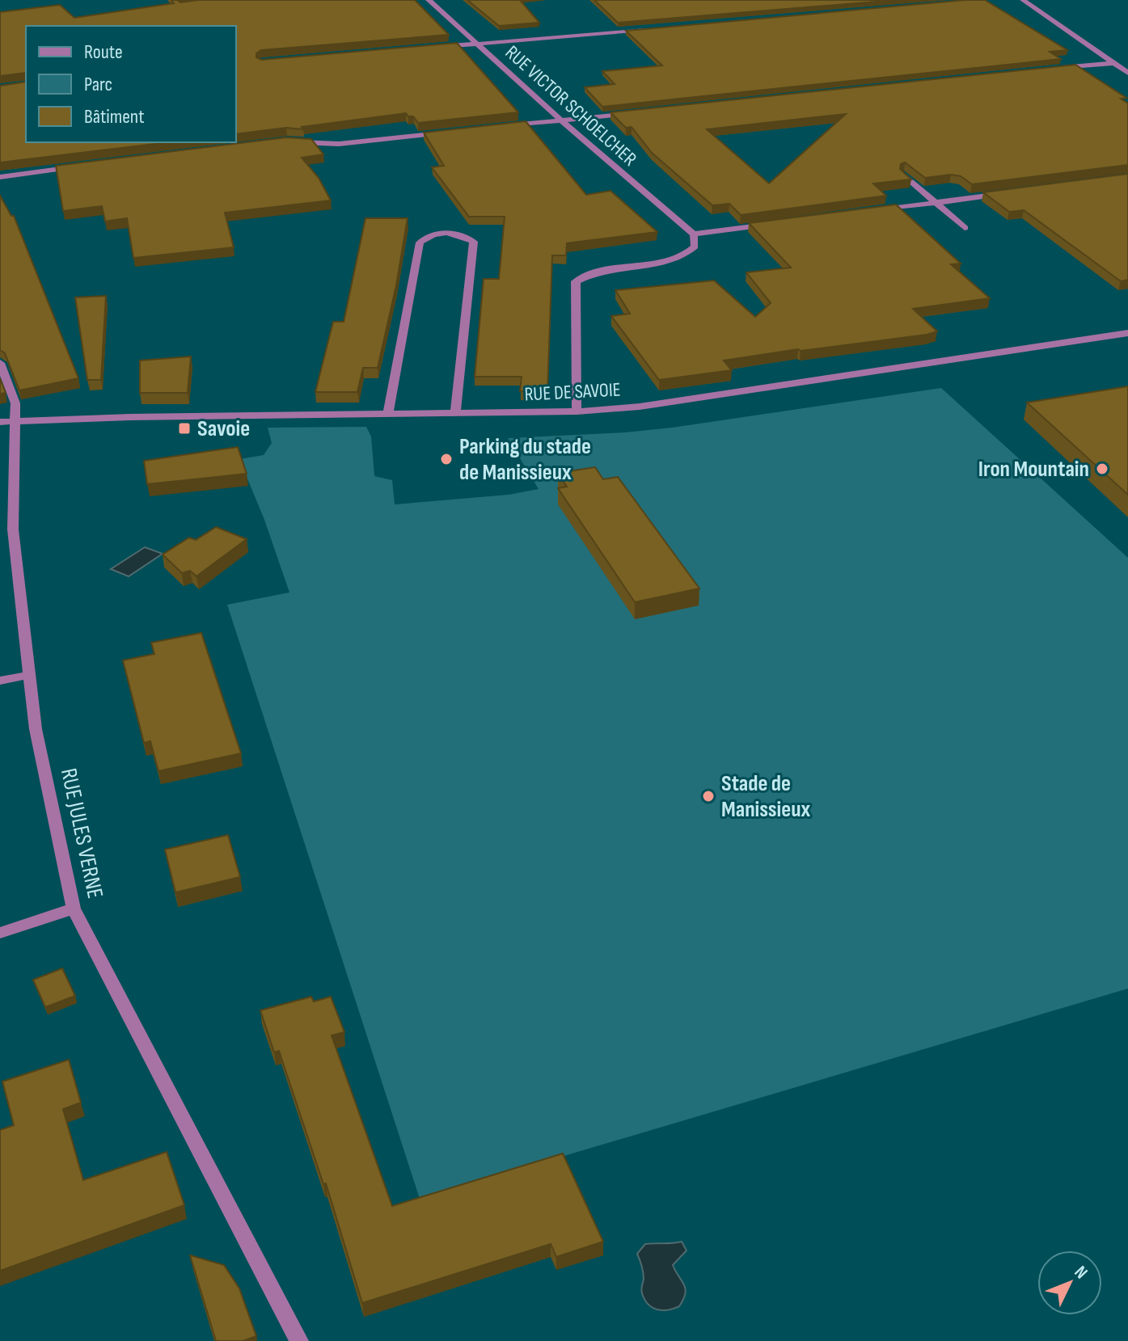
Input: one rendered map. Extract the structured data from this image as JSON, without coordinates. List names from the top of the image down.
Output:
{
  "streets": {
    "street": ["RUE VICTOR SCHOELCHER", "RUE DE SAVOIE", "RUE JULES VERNE"]
  },
  "crossings": [
    ["RUE DE SAVOIE", "RUE JULES VERNE"]
  ],
  "places": {
    "transit": ["Savoie"],
    "other": ["Parking du stade de Manissieux", "Iron Mountain", "Stade de Manissieux"]
  },
  "legend": ["Route", "Parc", "Bâtiment"],
  "north": "top right"
}
